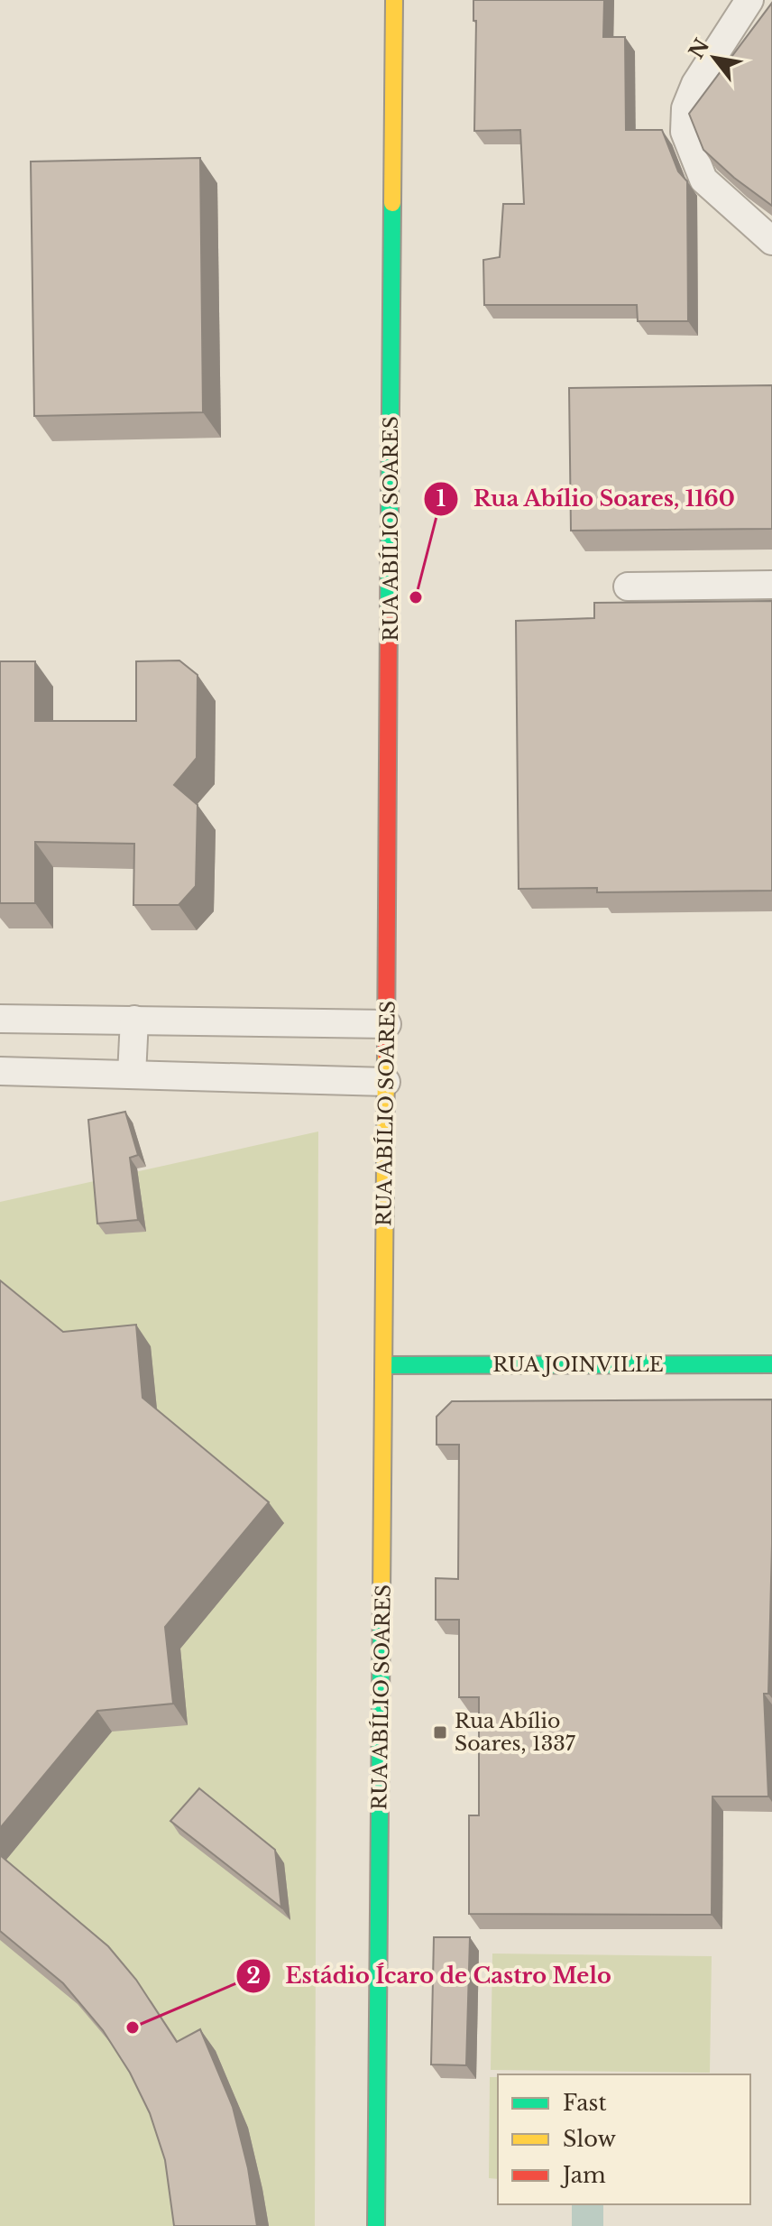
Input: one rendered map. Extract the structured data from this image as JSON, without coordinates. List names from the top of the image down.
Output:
{
  "streets": {
    "street": ["RUA ABÍLIO SOARES", "RUA JOINVILLE"]
  },
  "crossings": [
    ["RUA ABÍLIO SOARES", "RUA JOINVILLE"]
  ],
  "places": {
    "other": ["Rua Abílio Soares, 1160", "Estádio Ícaro de Castro Melo"],
    "transit": ["Rua Abílio Soares, 1337"]
  },
  "legend": ["Fast", "Slow", "Jam"],
  "north": "top left"
}
